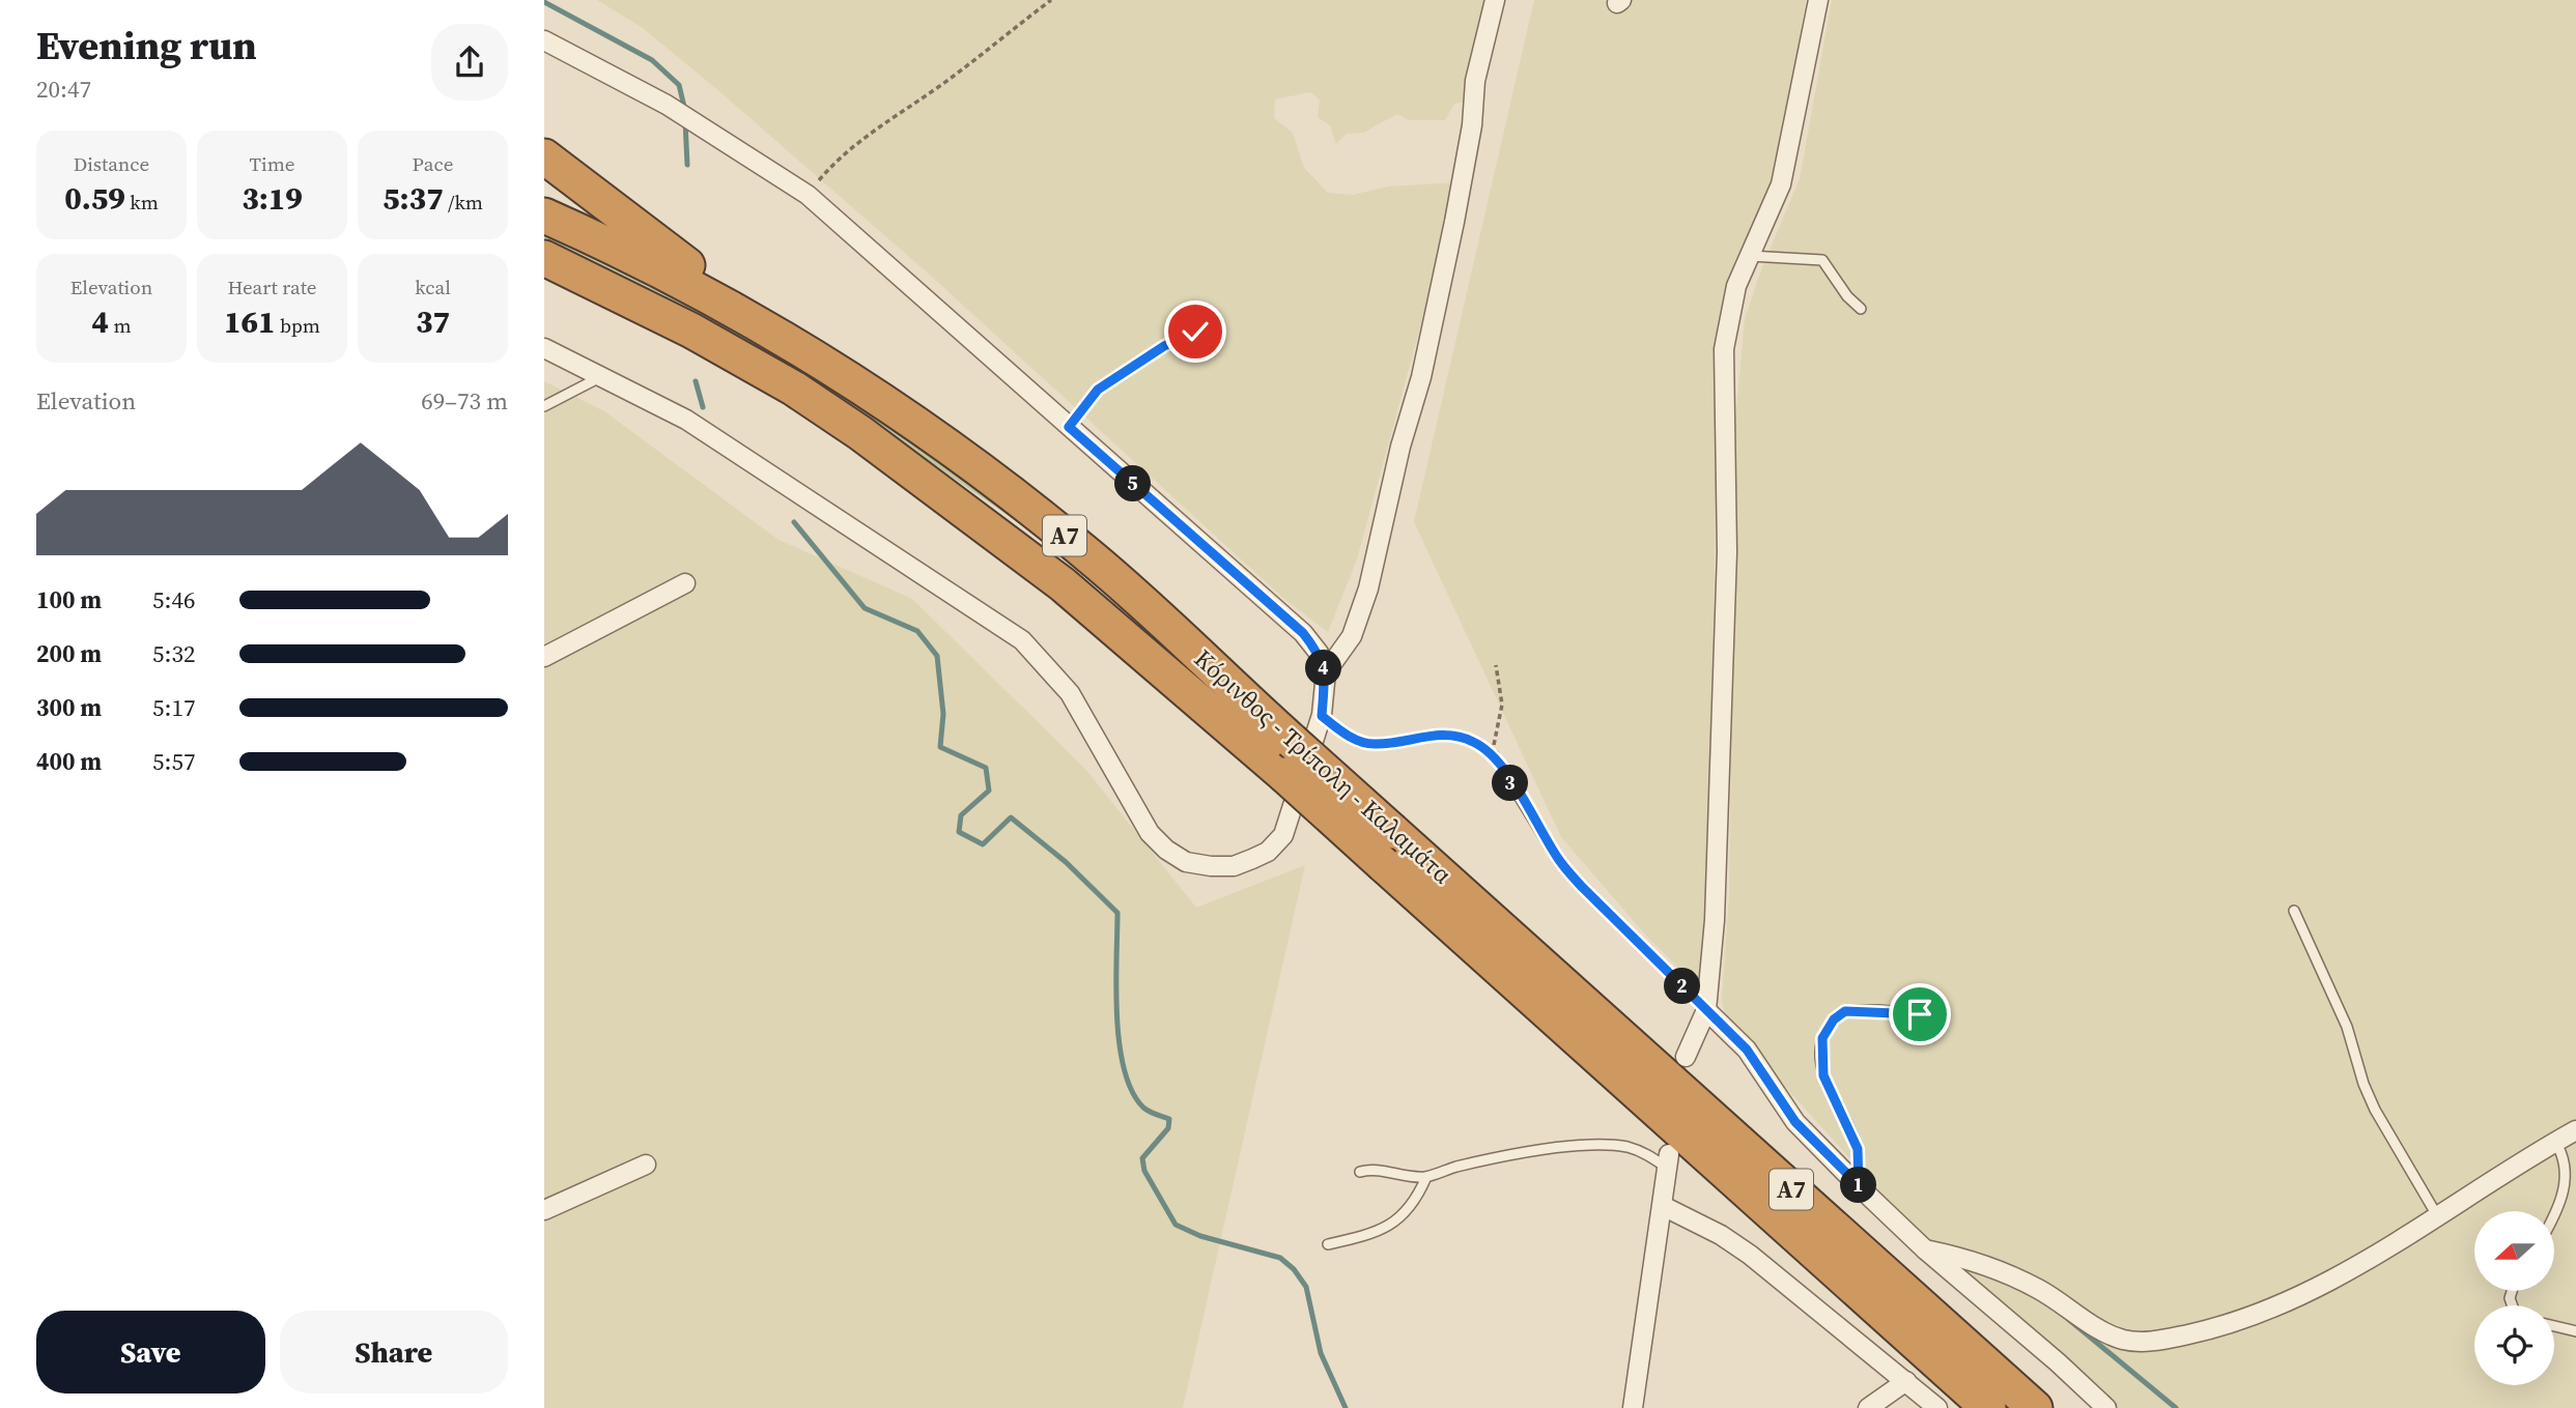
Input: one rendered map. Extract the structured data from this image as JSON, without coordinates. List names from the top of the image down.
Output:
{
  "streets": {
    "highway": ["Α7", "Κόρινθος - Τρίπολη - Καλαμάτα"]
  },
  "north": "left",
  "page": {
    "heading": ["Evening run", "20:47"],
    "stats": [
      ["Distance", "0.59 km"],
      ["Time", "3:19"],
      ["Pace", "5:37 /km"],
      ["Elevation", "4 m"],
      ["Heart rate", "161 bpm"],
      ["kcal", "37"]
    ],
    "chart": ["Elevation", "69–73 m"],
    "pins": [
      "5",
      "4",
      "3",
      "2",
      "1"
    ],
    "list": [
      {
        "name": "100 m",
        "note": "5:46"
      },
      {
        "name": "200 m",
        "note": "5:32"
      },
      {
        "name": "300 m",
        "note": "5:17"
      },
      {
        "name": "400 m",
        "note": "5:57"
      }
    ],
    "buttons": ["Save", "Share"]
  }
}
